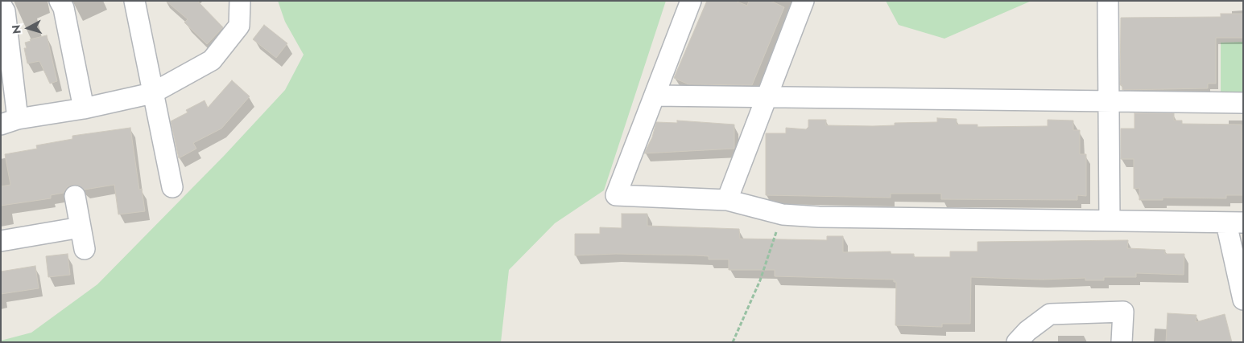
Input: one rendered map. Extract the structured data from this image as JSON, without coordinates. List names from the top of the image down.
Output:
{
  "north": "left"
}
